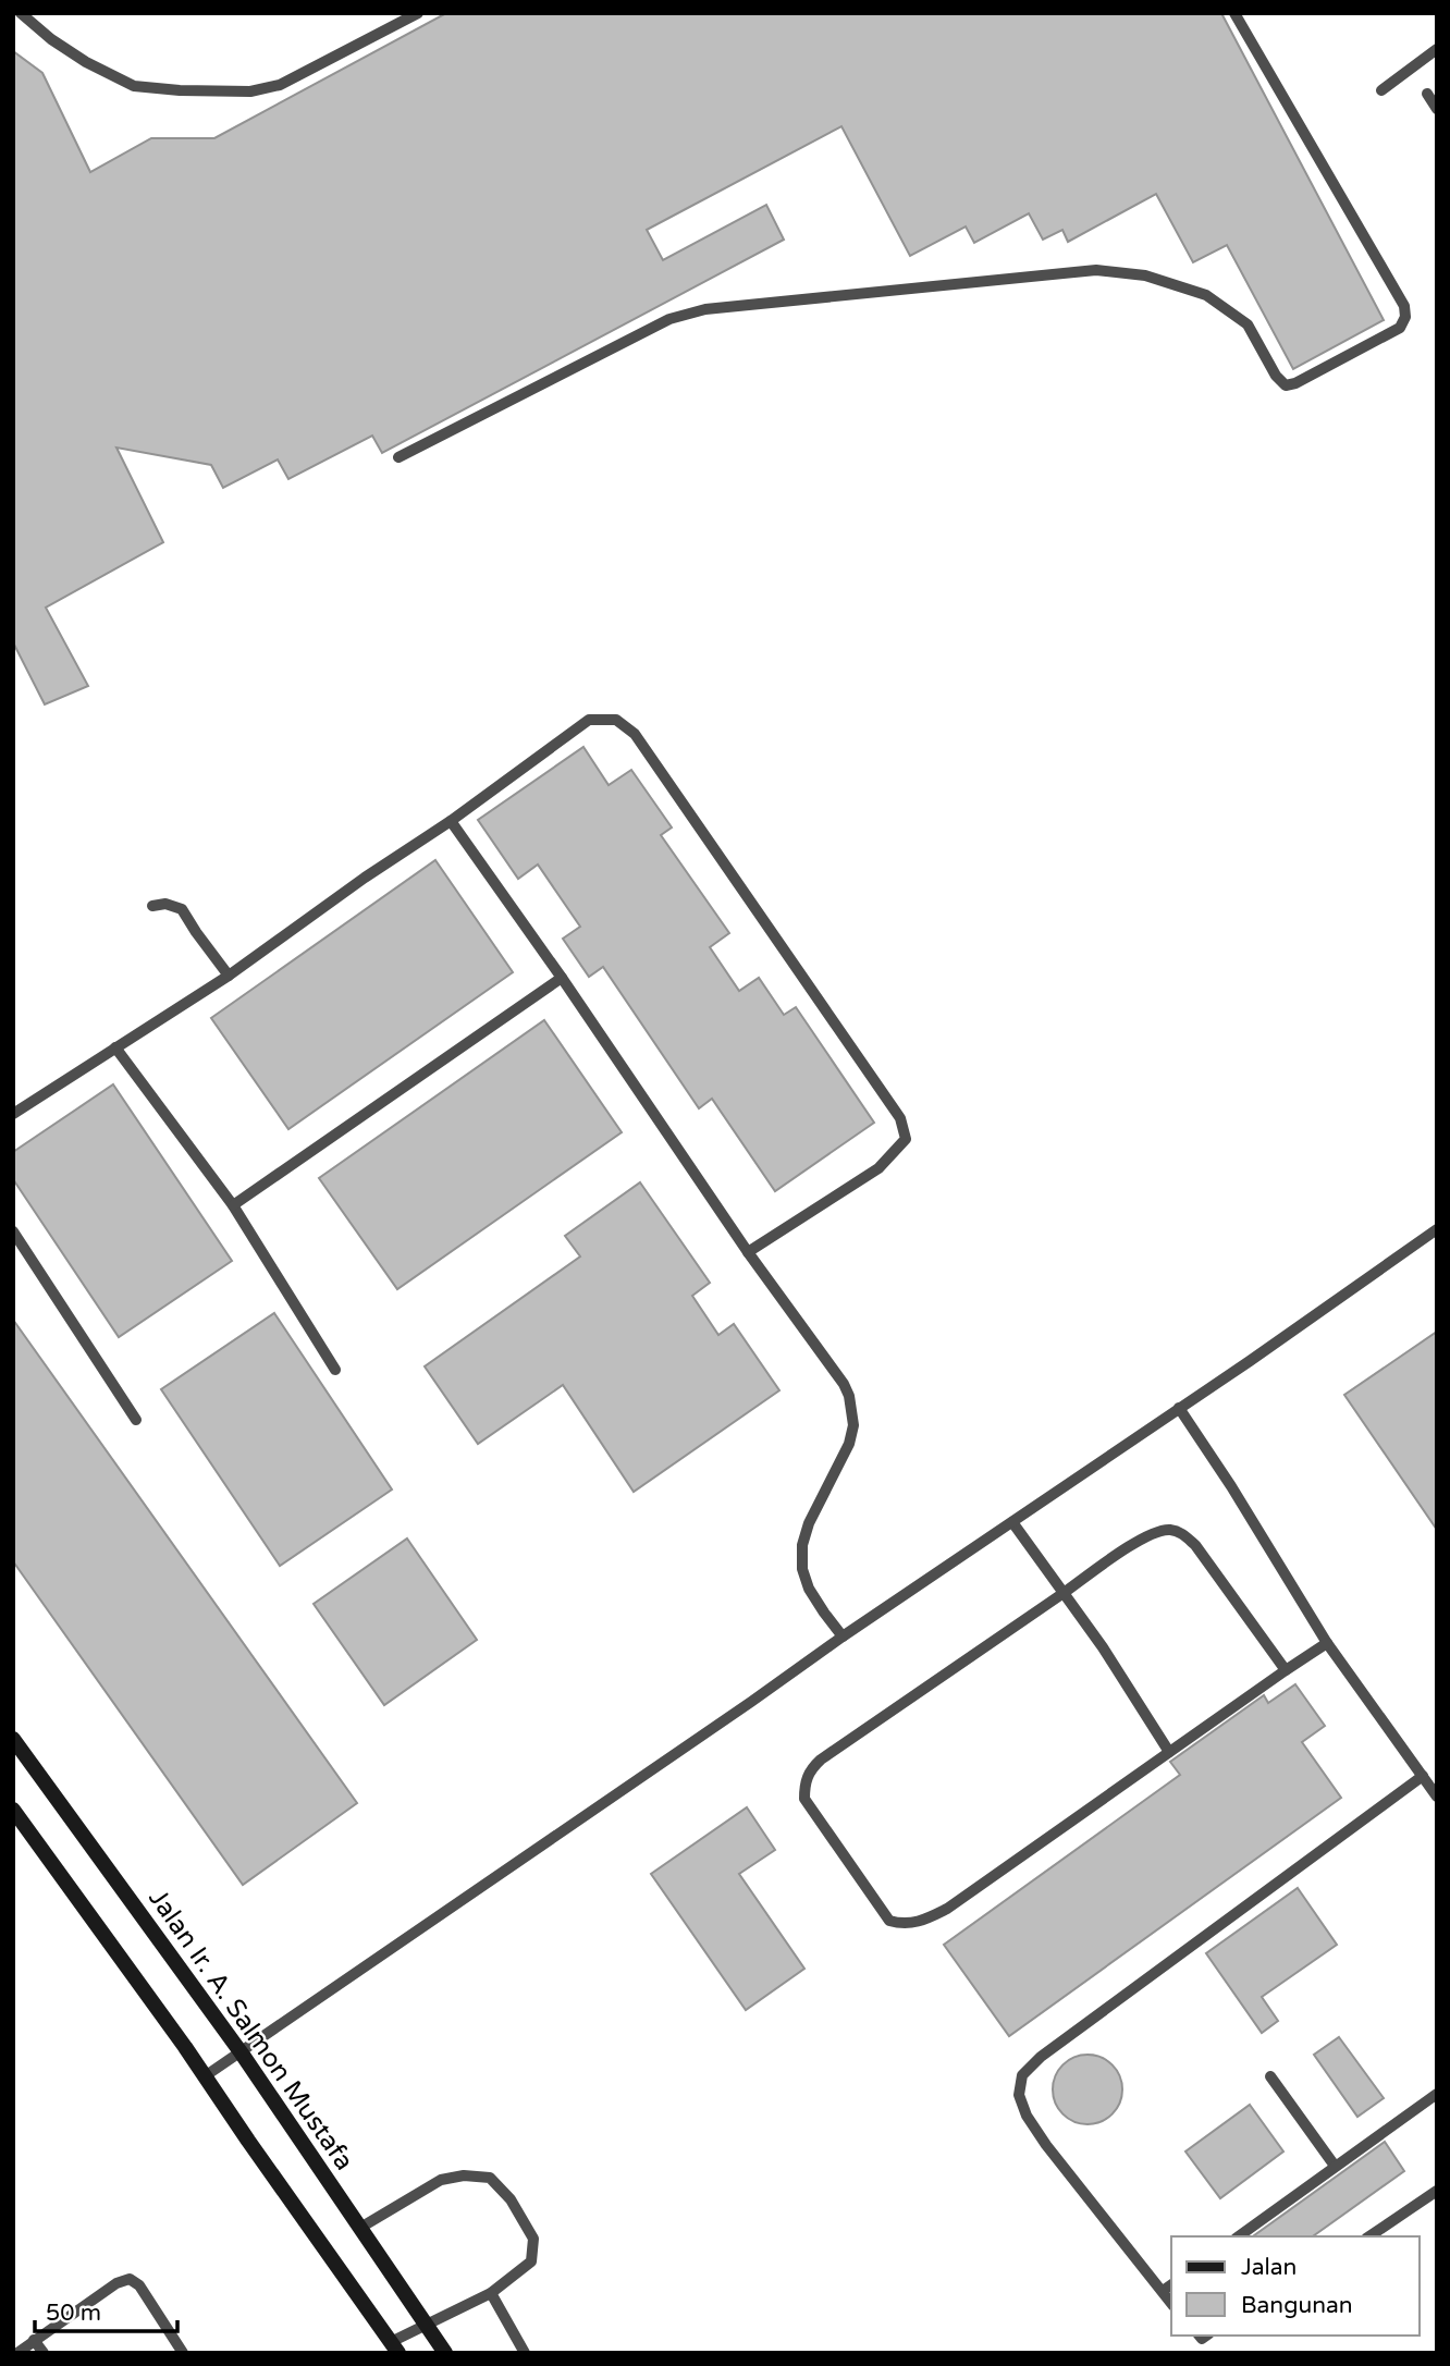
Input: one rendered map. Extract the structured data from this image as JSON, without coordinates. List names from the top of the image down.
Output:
{
  "streets": {
    "street": ["Jalan Ir. A. Salmon Mustafa"]
  },
  "legend": ["Jalan", "Bangunan"],
  "scale_bar": "50 m"
}
